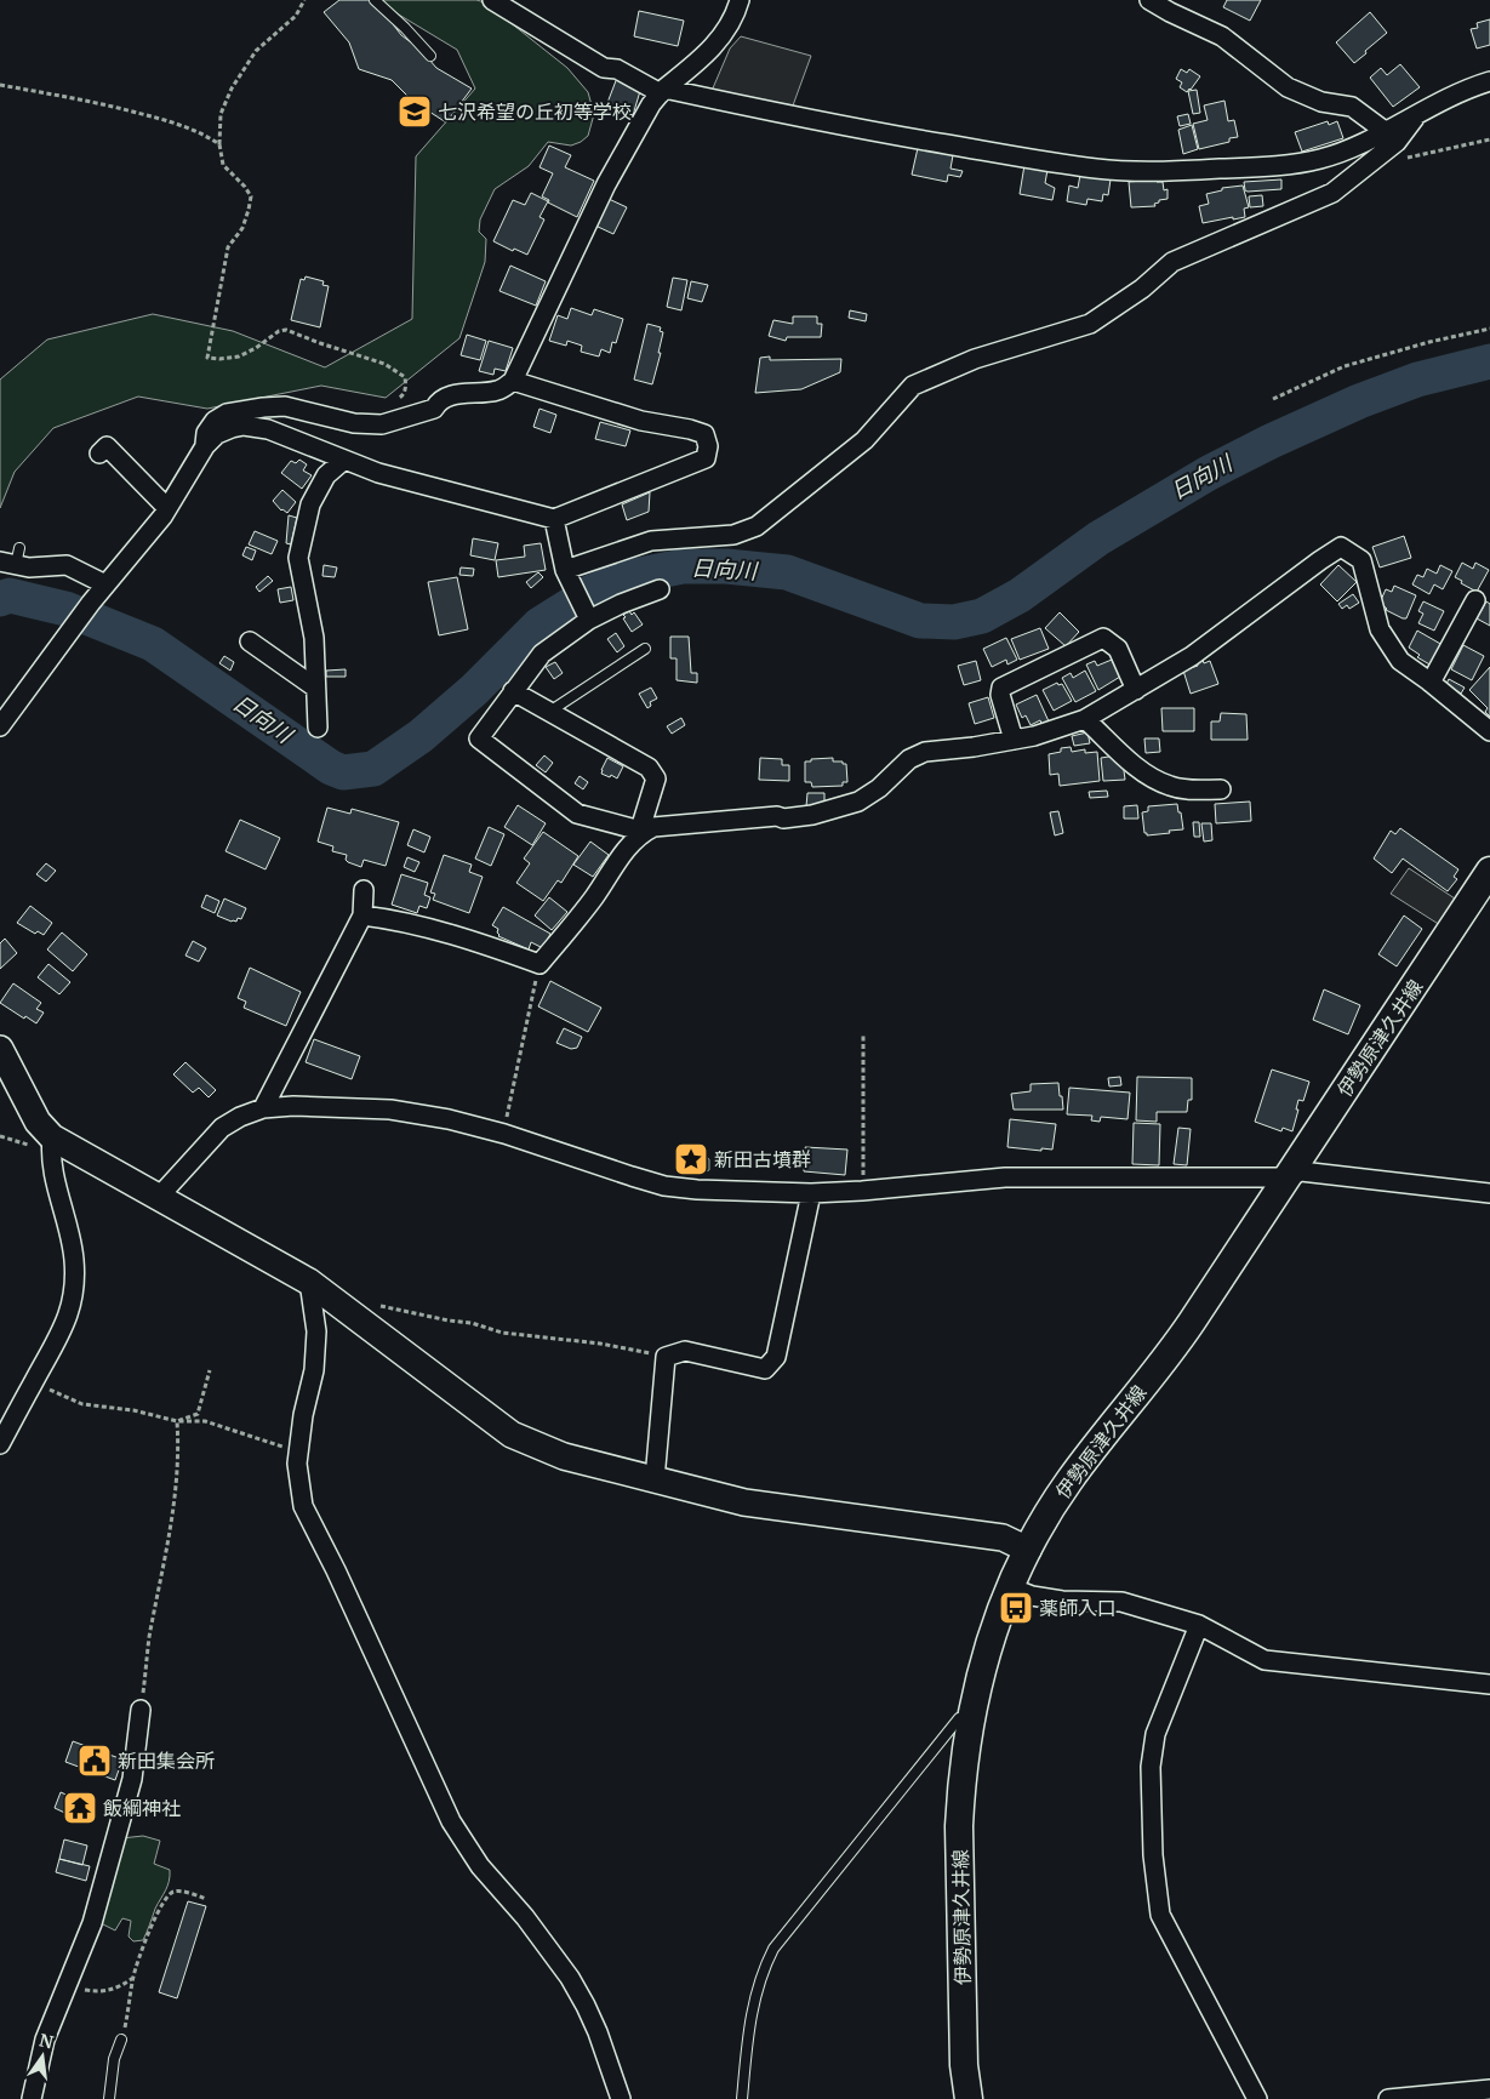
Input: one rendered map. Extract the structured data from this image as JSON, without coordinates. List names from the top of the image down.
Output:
{
  "streets": {
    "main road": ["伊勢原津久井線"]
  },
  "water": ["日向川"],
  "places": {
    "school or university": ["七沢希望の丘初等学校"],
    "place": ["新田古墳群"],
    "bus stop": ["薬師入口"],
    "public building": ["新田集会所"],
    "temple": ["飯綱神社"]
  },
  "north": "top"
}
